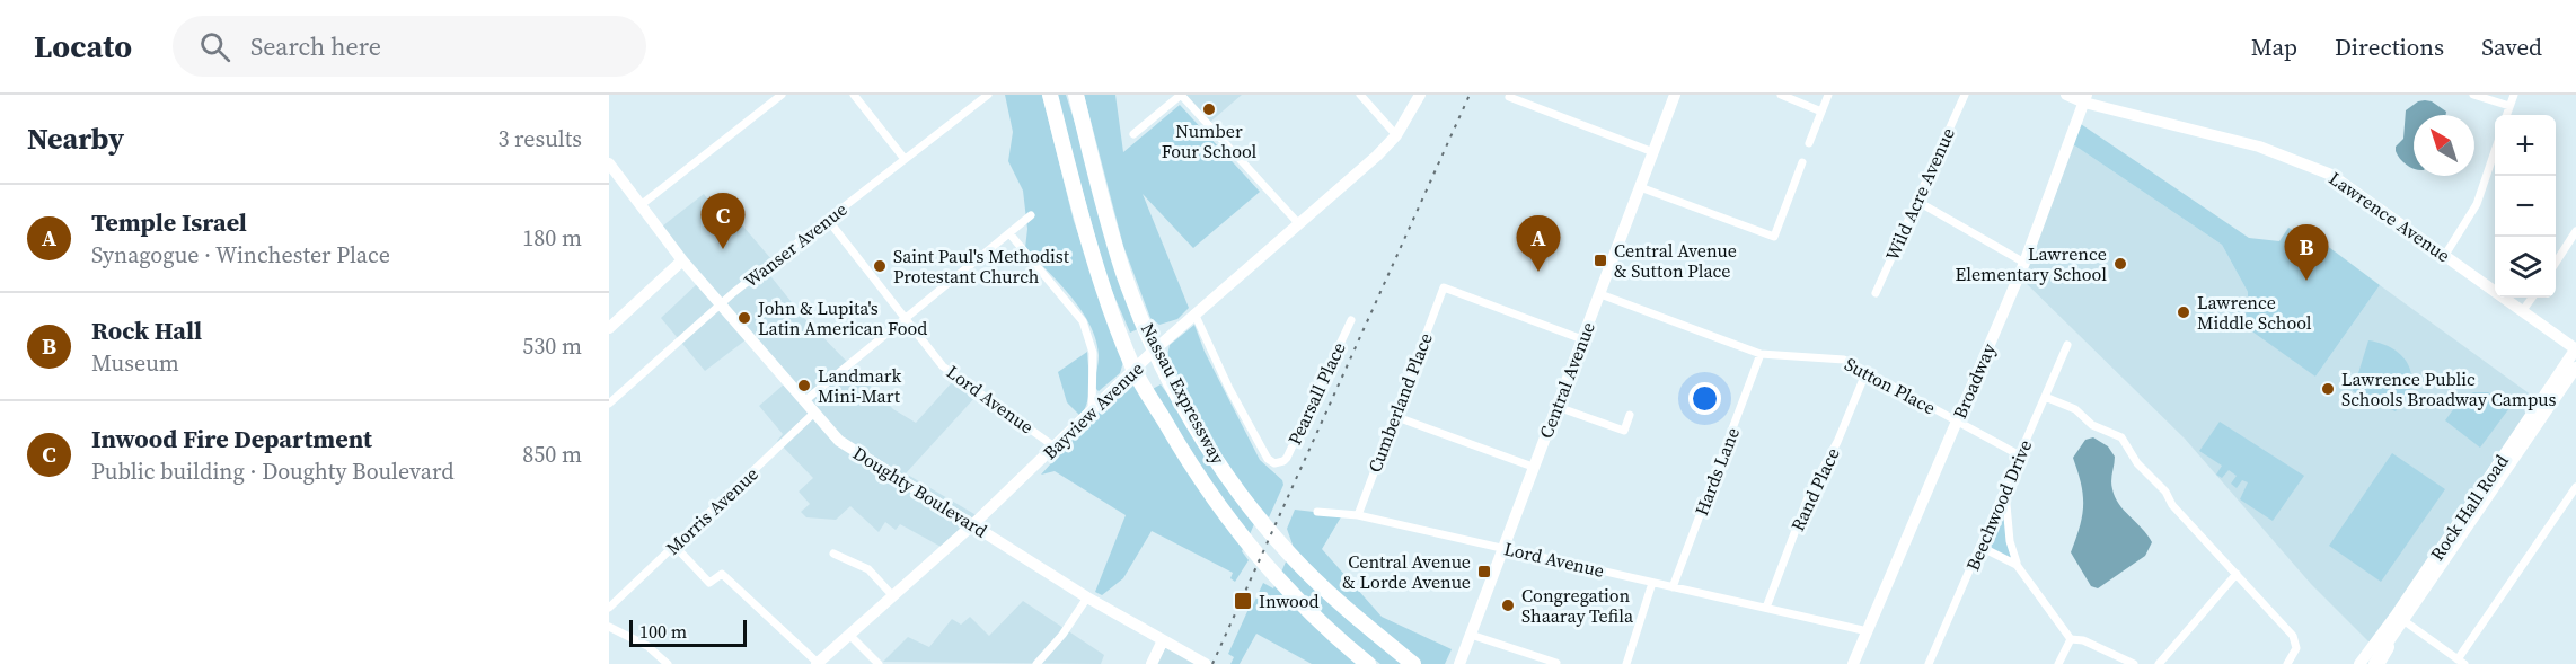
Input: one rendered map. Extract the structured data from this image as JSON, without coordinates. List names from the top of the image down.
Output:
{
  "streets": {
    "highway": ["Nassau Expressway"],
    "street": [
      "Wild Acre Avenue",
      "Lawrence Avenue",
      "Wanser Avenue",
      "Central Avenue",
      "Broadway",
      "Sutton Place",
      "Pearsall Place",
      "Lord Avenue",
      "Cumberland Place",
      "Bayview Avenue",
      "Hards Lane",
      "Rand Place",
      "Doughty Boulevard",
      "Beechwood Drive",
      "Rock Hall Road",
      "Morris Avenue"
    ]
  },
  "crossings": [
    ["Lawrence Avenue", "Broadway"],
    ["Lawrence Avenue", "Rock Hall Road"],
    ["Wanser Avenue", "Lord Avenue"],
    ["Wanser Avenue", "Doughty Boulevard"],
    ["Central Avenue", "Sutton Place"],
    ["Central Avenue", "Lord Avenue"],
    ["Central Avenue", "Cumberland Place"],
    ["Broadway", "Sutton Place"],
    ["Broadway", "Lord Avenue"],
    ["Sutton Place", "Hards Lane"],
    ["Sutton Place", "Rand Place"],
    ["Sutton Place", "Beechwood Drive"],
    ["Nassau Expressway", "Bayview Avenue"],
    ["Pearsall Place", "Bayview Avenue"],
    ["Lord Avenue", "Cumberland Place"],
    ["Lord Avenue", "Bayview Avenue"],
    ["Lord Avenue", "Hards Lane"],
    ["Lord Avenue", "Rand Place"],
    ["Bayview Avenue", "Doughty Boulevard"],
    ["Doughty Boulevard", "Morris Avenue"]
  ],
  "places": {
    "other": [
      "Number Four School",
      "Lawrence Elementary School",
      "Saint Paul's Methodist Protestant Church",
      "Lawrence Middle School",
      "John & Lupita's Latin American Food",
      "Landmark Mini-Mart",
      "Lawrence Public Schools Broadway Campus",
      "Congregation Shaaray Tefila"
    ],
    "transit": ["Central Avenue & Sutton Place", "Central Avenue & Lorde Avenue", "Inwood"]
  },
  "scale_bar": "100 m",
  "north": "top left",
  "page": {
    "header": "Locato",
    "search": "Search here",
    "nav": ["Map", "Directions", "Saved"],
    "heading": ["Nearby", "3 results"],
    "map_buttons": ["+", "−"],
    "list": [
      {
        "mark": "A",
        "name": "Temple Israel",
        "note": "Synagogue · Winchester Place",
        "value": "180 m"
      },
      {
        "mark": "B",
        "name": "Rock Hall",
        "note": "Museum",
        "value": "530 m"
      },
      {
        "mark": "C",
        "name": "Inwood Fire Department",
        "note": "Public building · Doughty Boulevard",
        "value": "850 m"
      }
    ],
    "pins": ["C", "A", "B"],
    "scale": "100 m"
  }
}
